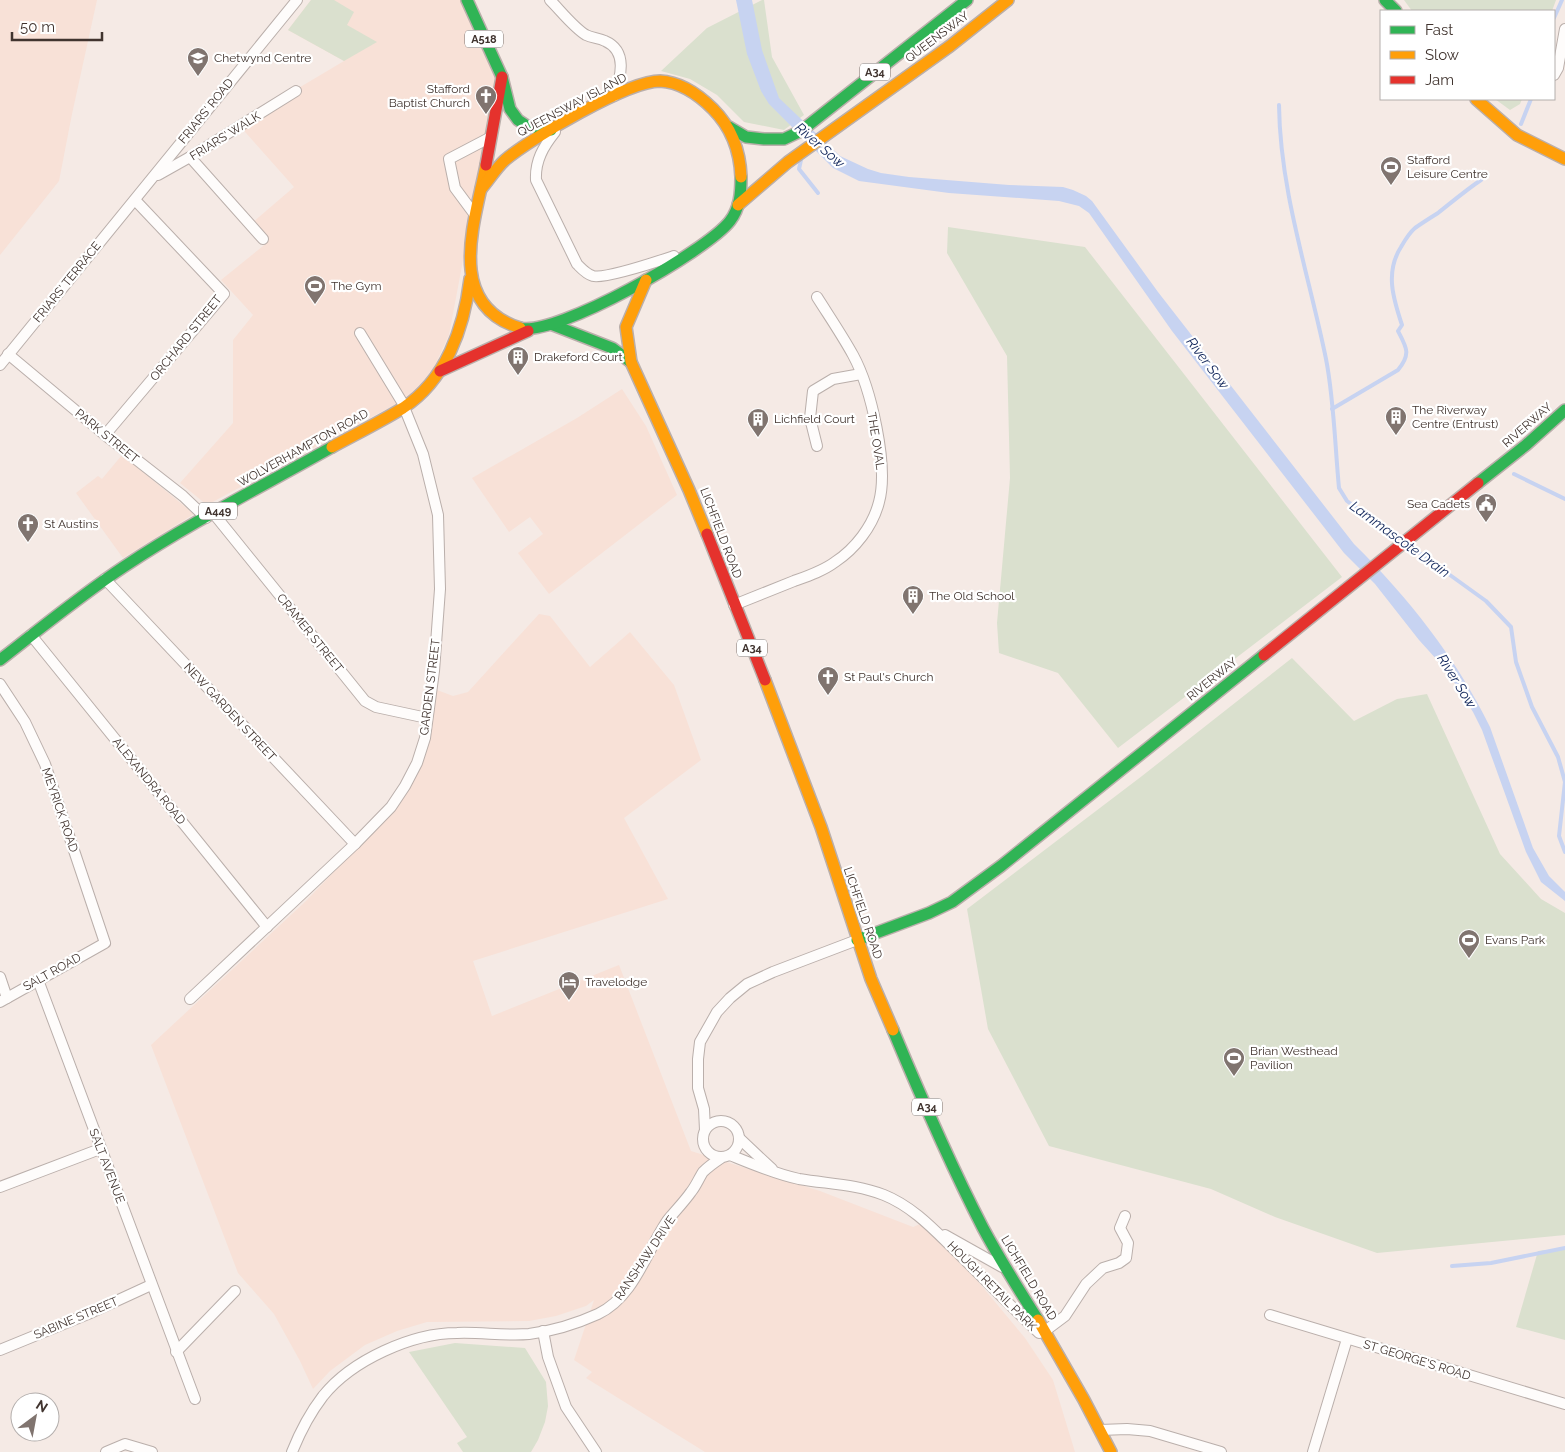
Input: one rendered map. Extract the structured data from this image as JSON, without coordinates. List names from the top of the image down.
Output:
{
  "streets": {
    "main road": [
      "QUEENSWAY",
      "A518",
      "A34",
      "QUEENSWAY ISLAND",
      "RIVERWAY",
      "WOLVERHAMPTON ROAD",
      "A449",
      "LICHFIELD ROAD"
    ],
    "street": [
      "FRIARS' ROAD",
      "FRIARS' WALK",
      "FRIARS' TERRACE",
      "ORCHARD STREET",
      "PARK STREET",
      "THE OVAL",
      "CRAMER STREET",
      "GARDEN STREET",
      "NEW GARDEN STREET",
      "ALEXANDRA ROAD",
      "MEYRICK ROAD",
      "SALT ROAD",
      "SALT AVENUE",
      "RANSHAW DRIVE",
      "HOUGH RETAIL PARK",
      "SABINE STREET",
      "ST GEORGE'S ROAD"
    ]
  },
  "crossings": [
    ["QUEENSWAY", "QUEENSWAY ISLAND"],
    ["A518", "QUEENSWAY ISLAND"],
    ["QUEENSWAY ISLAND", "WOLVERHAMPTON ROAD"],
    ["QUEENSWAY ISLAND", "LICHFIELD ROAD"],
    ["FRIARS' ROAD", "FRIARS' WALK"],
    ["FRIARS' ROAD", "FRIARS' TERRACE"],
    ["FRIARS' ROAD", "ORCHARD STREET"],
    ["FRIARS' TERRACE", "ORCHARD STREET"],
    ["FRIARS' TERRACE", "PARK STREET"],
    ["ORCHARD STREET", "PARK STREET"],
    ["RIVERWAY", "LICHFIELD ROAD"],
    ["PARK STREET", "WOLVERHAMPTON ROAD"],
    ["PARK STREET", "CRAMER STREET"],
    ["THE OVAL", "LICHFIELD ROAD"],
    ["WOLVERHAMPTON ROAD", "CRAMER STREET"],
    ["WOLVERHAMPTON ROAD", "GARDEN STREET"],
    ["WOLVERHAMPTON ROAD", "NEW GARDEN STREET"],
    ["WOLVERHAMPTON ROAD", "ALEXANDRA ROAD"],
    ["LICHFIELD ROAD", "HOUGH RETAIL PARK"],
    ["CRAMER STREET", "GARDEN STREET"],
    ["GARDEN STREET", "NEW GARDEN STREET"],
    ["GARDEN STREET", "ALEXANDRA ROAD"],
    ["MEYRICK ROAD", "SALT ROAD"],
    ["SALT ROAD", "SALT AVENUE"],
    ["SALT AVENUE", "SABINE STREET"],
    ["RANSHAW DRIVE", "HOUGH RETAIL PARK"]
  ],
  "water": ["River Sow", "Lammascote Drain"],
  "places": {
    "school or university": ["Chetwynd Centre"],
    "church": ["Stafford Baptist Church", "St Austins", "St Paul's Church"],
    "sports": [
      "Stafford Leisure Centre",
      "The Gym",
      "Evans Park",
      "Brian Westhead Pavilion"
    ],
    "building": [
      "Drakeford Court",
      "The Riverway Centre (Entrust)",
      "Lichfield Court",
      "The Old School"
    ],
    "public building": ["Sea Cadets"],
    "hotel": ["Travelodge"]
  },
  "legend": ["Fast", "Slow", "Jam"],
  "scale_bar": "50 m",
  "north": "top right"
}
